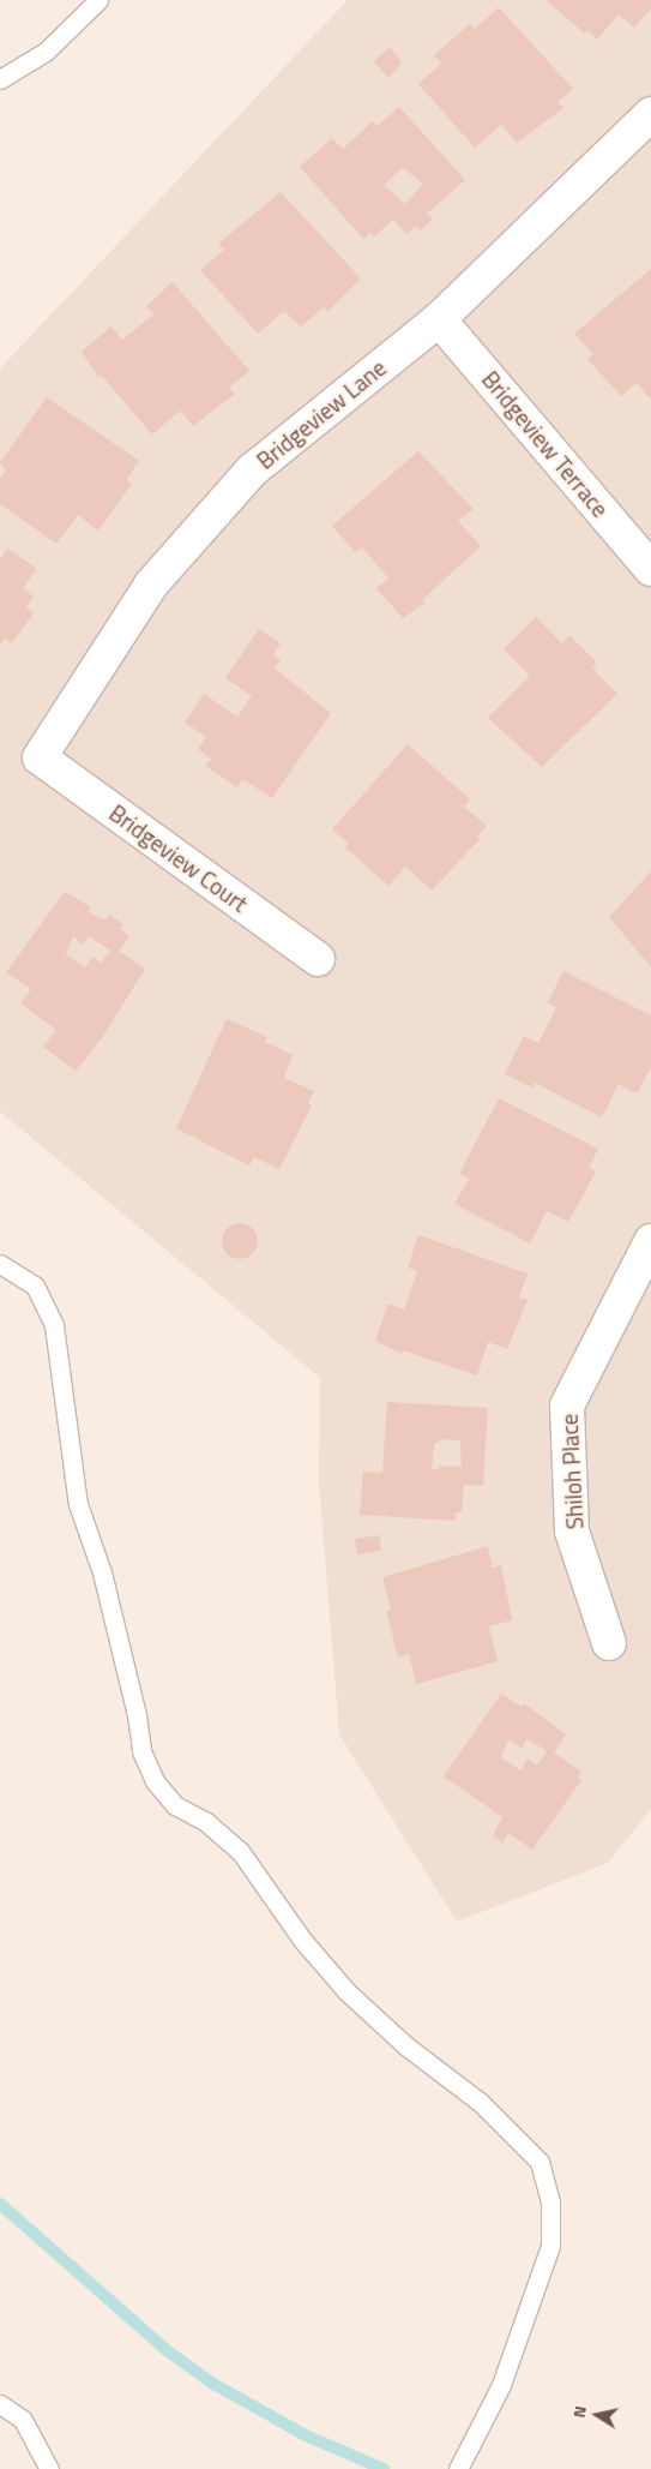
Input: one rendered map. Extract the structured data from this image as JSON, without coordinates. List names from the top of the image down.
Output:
{
  "streets": {
    "street": [
      "Bridgeview Lane",
      "Bridgeview Terrace",
      "Bridgeview Court",
      "Shiloh Place"
    ]
  },
  "crossings": [
    ["Bridgeview Lane", "Bridgeview Terrace"],
    ["Bridgeview Lane", "Bridgeview Court"]
  ],
  "north": "left"
}
